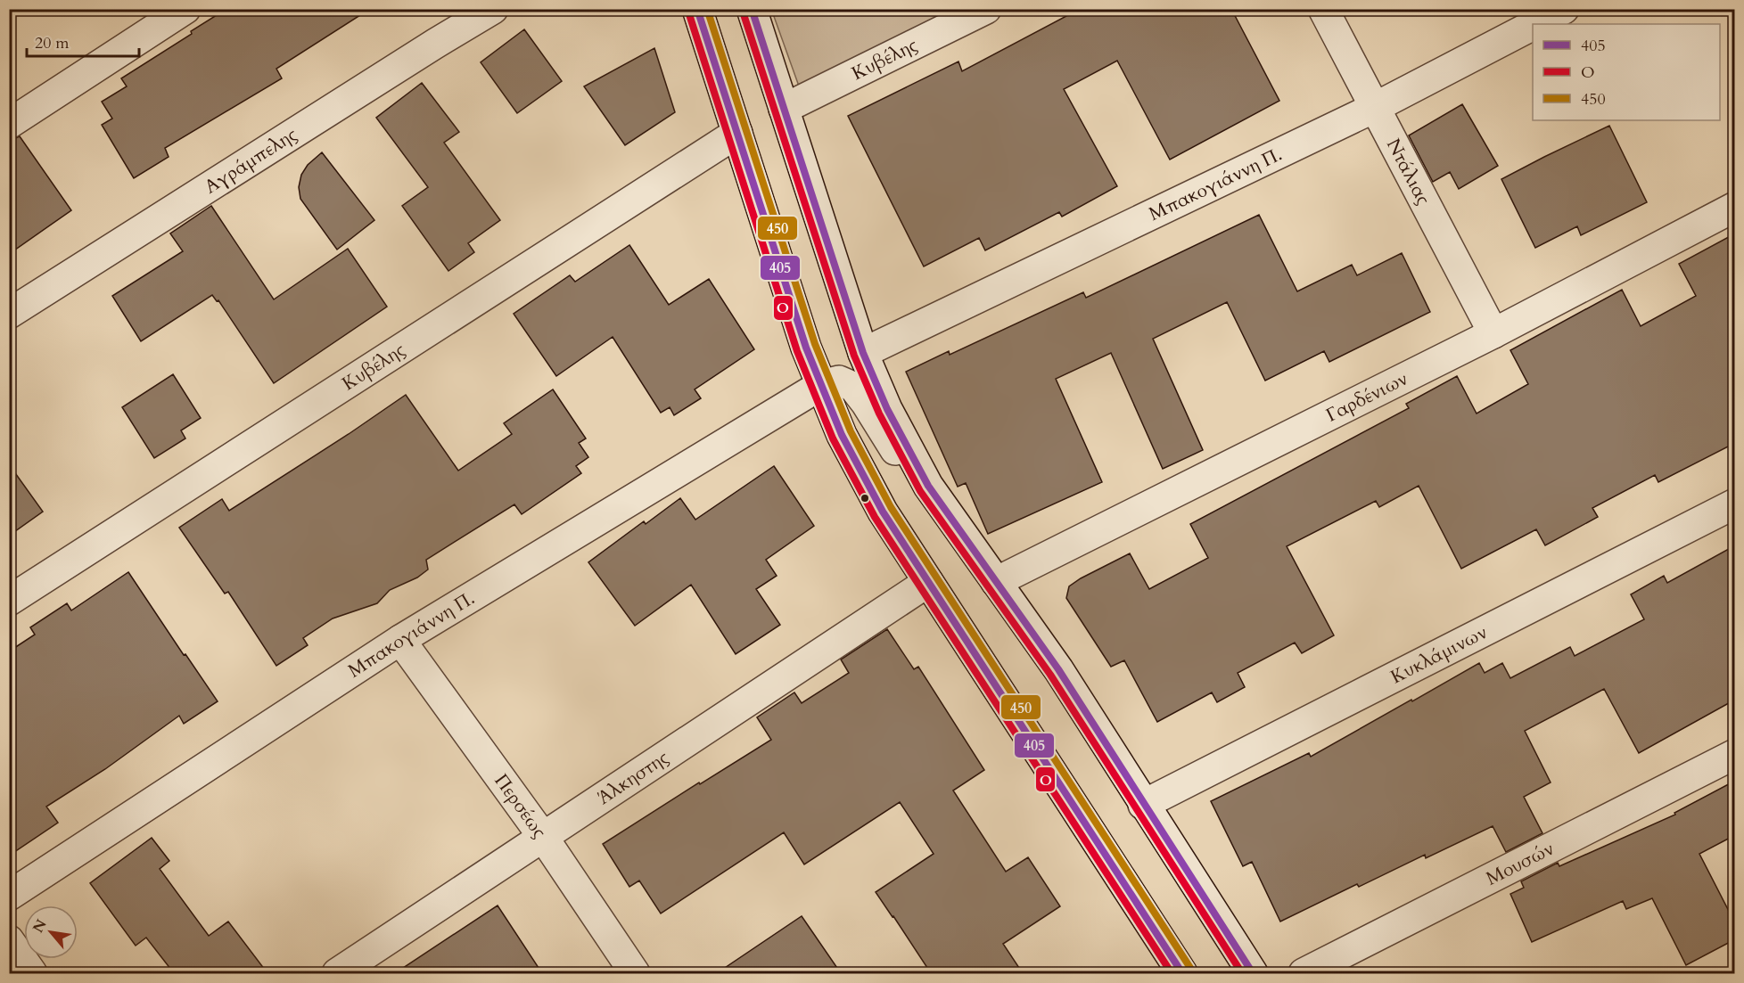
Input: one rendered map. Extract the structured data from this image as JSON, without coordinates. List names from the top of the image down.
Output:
{
  "streets": {
    "street": [
      "Κυβέλης",
      "Αγράμπελης",
      "Ντάλιας",
      "Μπακογιάννη Π.",
      "Γαρδένιων",
      "Κυκλάμινων",
      "Άλκηστης",
      "Περσέως",
      "Μουσών"
    ]
  },
  "crossings": [
    ["Ντάλιας", "Μπακογιάννη Π."],
    ["Ντάλιας", "Γαρδένιων"],
    ["Μπακογιάννη Π.", "Περσέως"],
    ["Άλκηστης", "Περσέως"]
  ],
  "lines": ["transit line 405", "transit line 450", "transit line Ο"],
  "legend": ["405", "Ο", "450"],
  "scale_bar": "20 m",
  "north": "top left"
}
